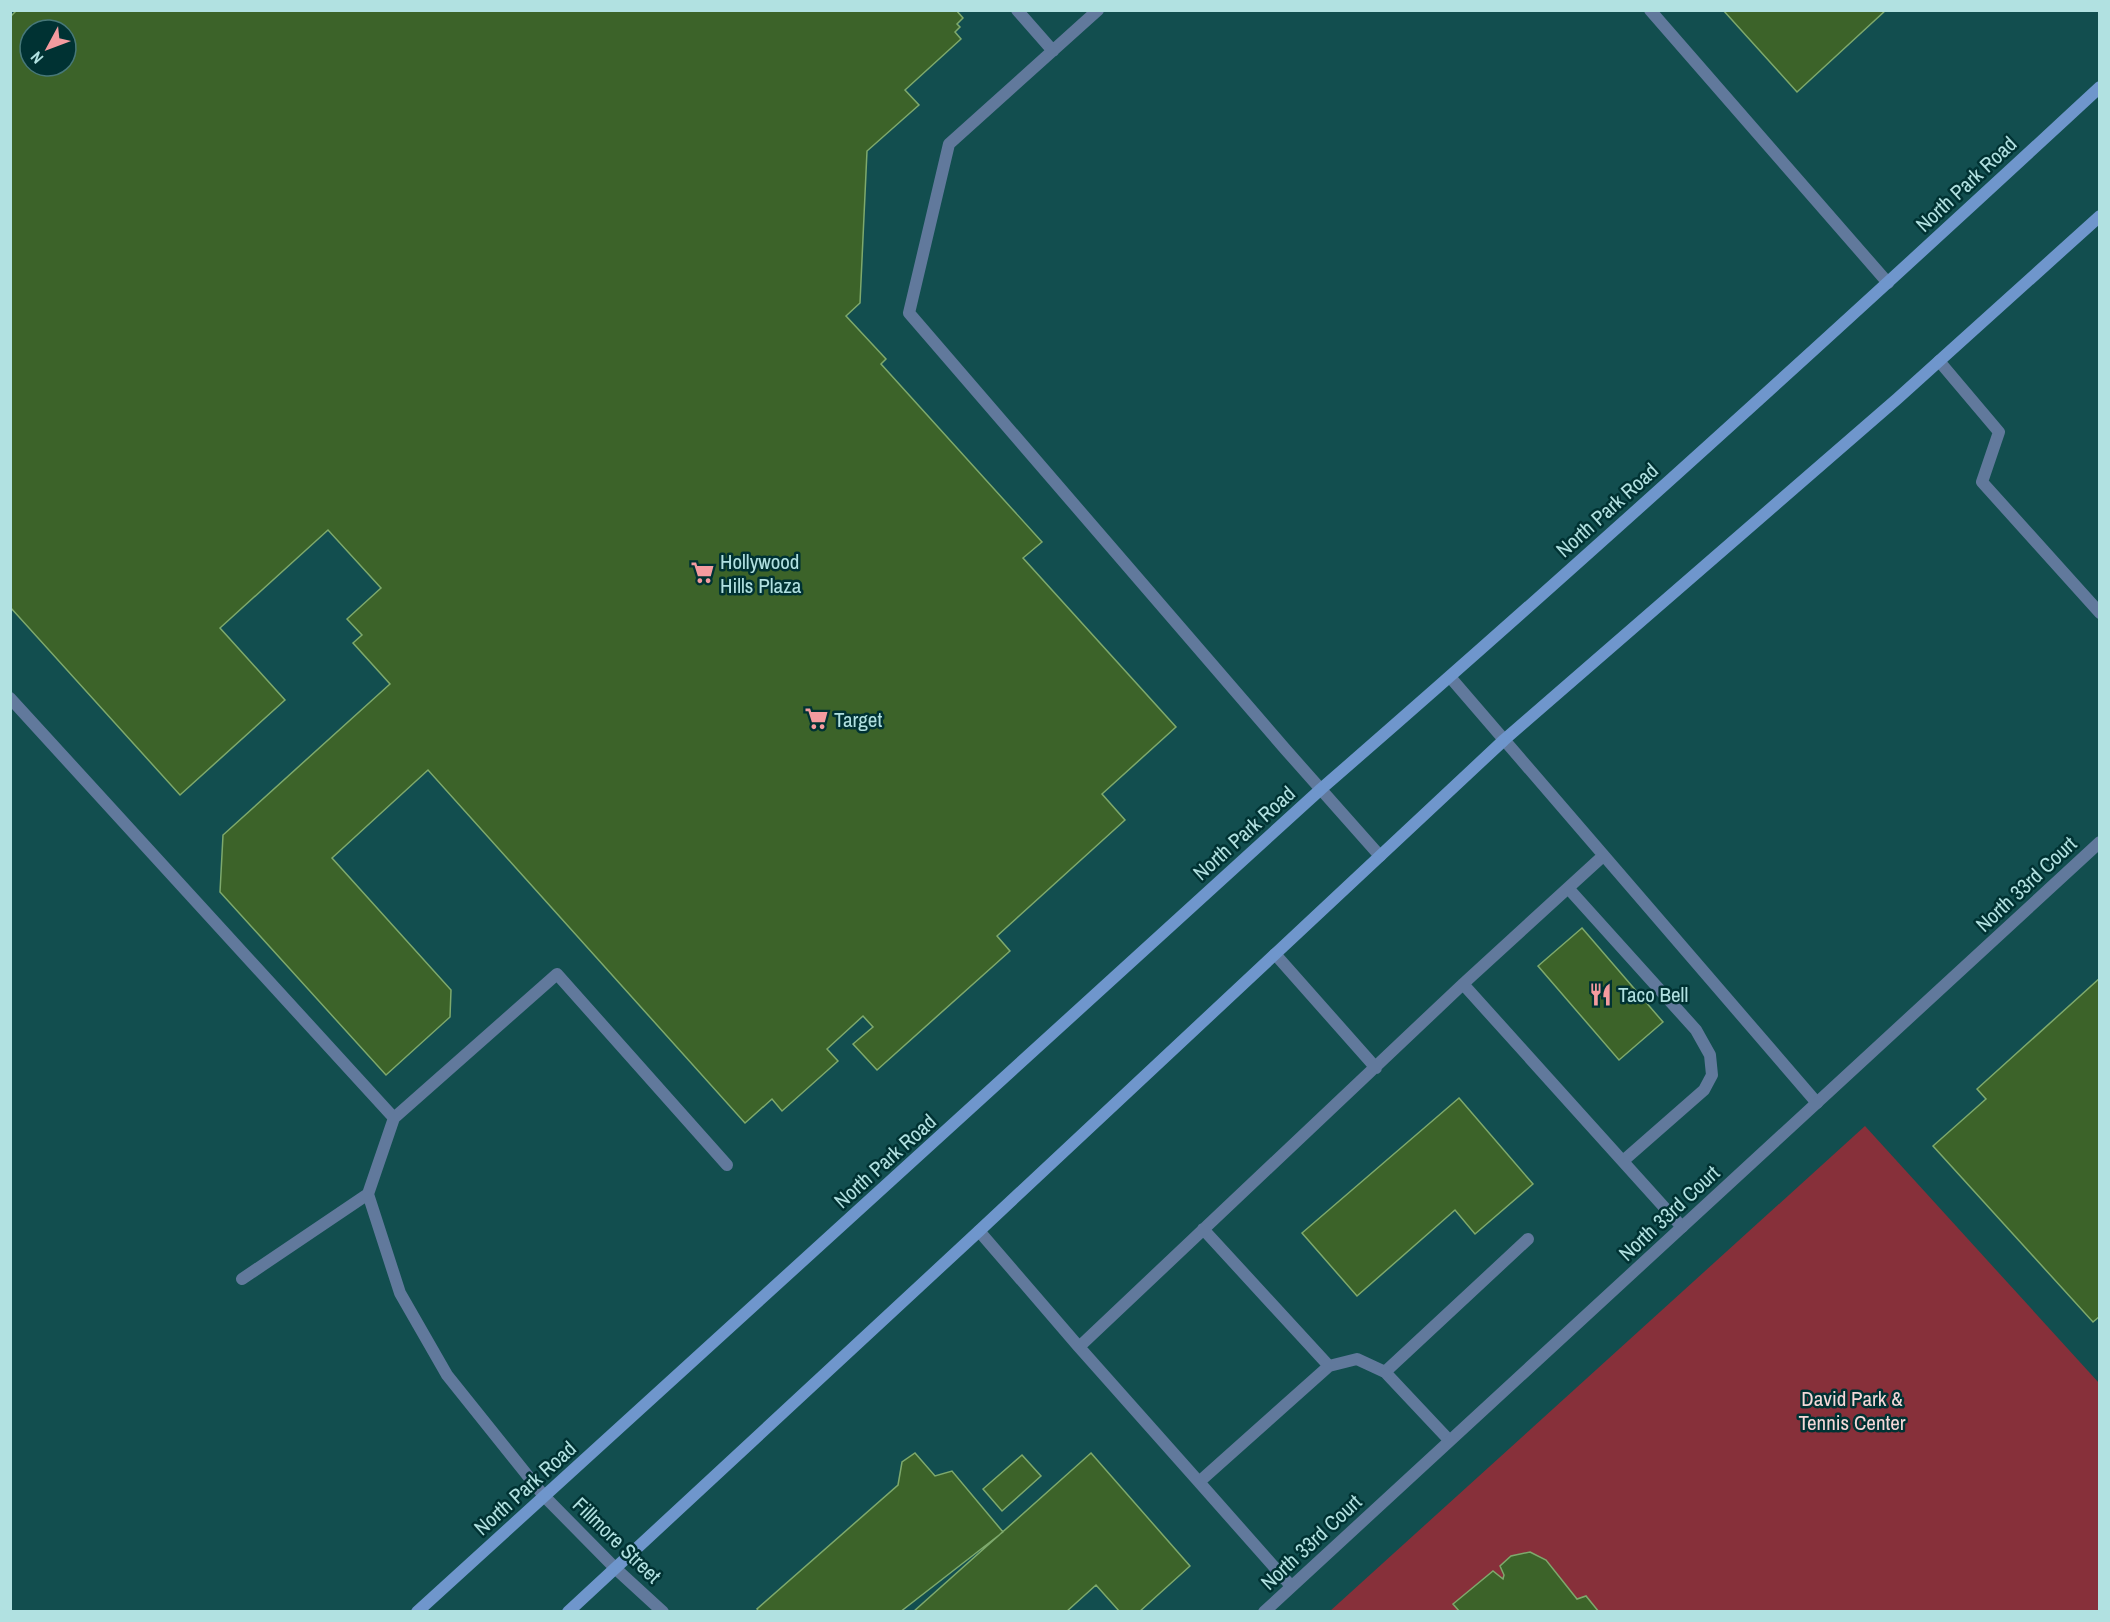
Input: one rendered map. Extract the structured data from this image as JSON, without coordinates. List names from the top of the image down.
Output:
{
  "streets": {
    "street": ["North Park Road", "North 33rd Court", "Fillmore Street"]
  },
  "crossings": [
    ["North Park Road", "Fillmore Street"]
  ],
  "parks": ["David Park & Tennis Center"],
  "places": {
    "supermarket": ["Hollywood Hills Plaza", "Target"],
    "restaurant": ["Taco Bell"]
  },
  "north": "bottom left"
}
